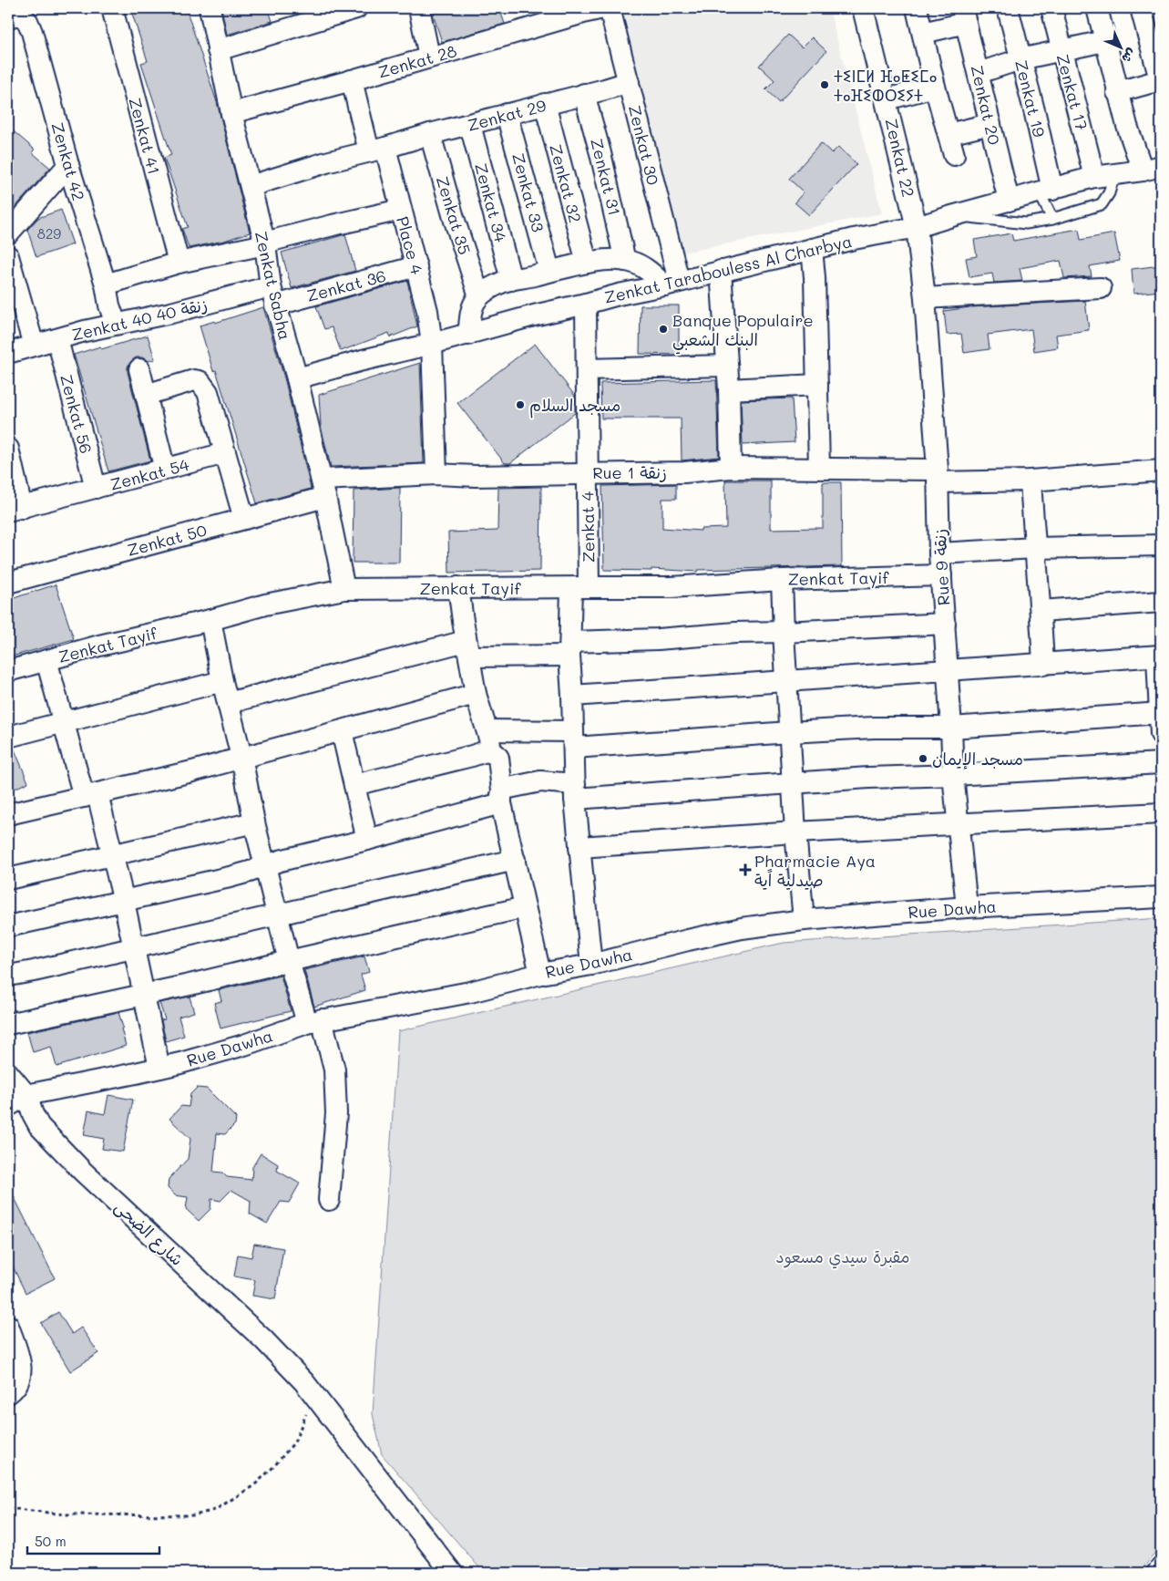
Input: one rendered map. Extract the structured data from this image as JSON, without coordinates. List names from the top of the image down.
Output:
{
  "streets": {
    "street": [
      "Zenkat 28",
      "Zenkat 17",
      "Zenkat 19",
      "Zenkat 20",
      "Zenkat 29",
      "Zenkat 41",
      "Zenkat 30",
      "Zenkat 22",
      "Zenkat 42",
      "Zenkat 31",
      "Zenkat 32",
      "Zenkat 33",
      "Zenkat 34",
      "Zenkat 35",
      "Place 4",
      "Zenkat Tarabouless Al Charbya",
      "Zenkat Sabha",
      "Zenkat 36",
      "Zenkat 40 زنقة 40",
      "Zenkat 56",
      "Rue 1 زنقة",
      "Zenkat 54",
      "Zenkat 4",
      "Zenkat 50",
      "Rue 9 زنقة",
      "Zenkat Tayif",
      "Rue Dawha",
      "شارع الضحى"
    ]
  },
  "crossings": [
    ["Zenkat 28", "Place 4"],
    ["Zenkat 28", "Zenkat Sabha"],
    ["Zenkat 17", "Zenkat Tarabouless Al Charbya"],
    ["Zenkat 19", "Zenkat Tarabouless Al Charbya"],
    ["Zenkat 20", "Zenkat Tarabouless Al Charbya"],
    ["Zenkat 29", "Zenkat 30"],
    ["Zenkat 29", "Zenkat 31"],
    ["Zenkat 29", "Zenkat 32"],
    ["Zenkat 29", "Zenkat 33"],
    ["Zenkat 29", "Zenkat 34"],
    ["Zenkat 29", "Zenkat 35"],
    ["Zenkat 29", "Place 4"],
    ["Zenkat 29", "Zenkat Sabha"],
    ["Zenkat 30", "Zenkat Tarabouless Al Charbya"],
    ["Zenkat 22", "Zenkat Tarabouless Al Charbya"],
    ["Zenkat 22", "Rue 9 زنقة"],
    ["Zenkat 42", "Zenkat 40 زنقة 40"],
    ["Place 4", "Zenkat Tarabouless Al Charbya"],
    ["Place 4", "Zenkat 36"],
    ["Place 4", "Rue 1 زنقة"],
    ["Zenkat Tarabouless Al Charbya", "Zenkat Sabha"],
    ["Zenkat Tarabouless Al Charbya", "Zenkat 4"],
    ["Zenkat Tarabouless Al Charbya", "Rue 9 زنقة"],
    ["Zenkat Sabha", "Zenkat 36"],
    ["Zenkat Sabha", "Zenkat 40 زنقة 40"],
    ["Zenkat Sabha", "Rue 1 زنقة"],
    ["Zenkat Sabha", "Zenkat 50"],
    ["Zenkat Sabha", "Zenkat Tayif"],
    ["Zenkat 36", "Zenkat 40 زنقة 40"],
    ["Zenkat 40 زنقة 40", "Zenkat 56"],
    ["Zenkat 56", "Zenkat 54"],
    ["Rue 1 زنقة", "Zenkat 4"],
    ["Rue 1 زنقة", "Zenkat 50"],
    ["Rue 1 زنقة", "Rue 9 زنقة"],
    ["Zenkat 4", "Zenkat Tayif"],
    ["Zenkat 4", "Rue Dawha"],
    ["Rue 9 زنقة", "Zenkat Tayif"],
    ["Rue 9 زنقة", "Rue Dawha"],
    ["Rue Dawha", "شارع الضحى"]
  ],
  "parks": ["مقبرة سيدي مسعود"],
  "places": {
    "other": [
      "ⵜⵉⵏⵎⵍ ⴼⴰⵟⵉⵎⴰ ⵜⴰⴼⵉⵀⵔⵉⵢⵜ",
      "Banque Populaire البنك الشعبي",
      "مسجد السلام",
      "مسجد الإيمان"
    ],
    "health": ["Pharmacie Aya صيدلية اًية"]
  },
  "house_numbers": ["829"],
  "scale_bar": "50 m",
  "north": "bottom right"
}
